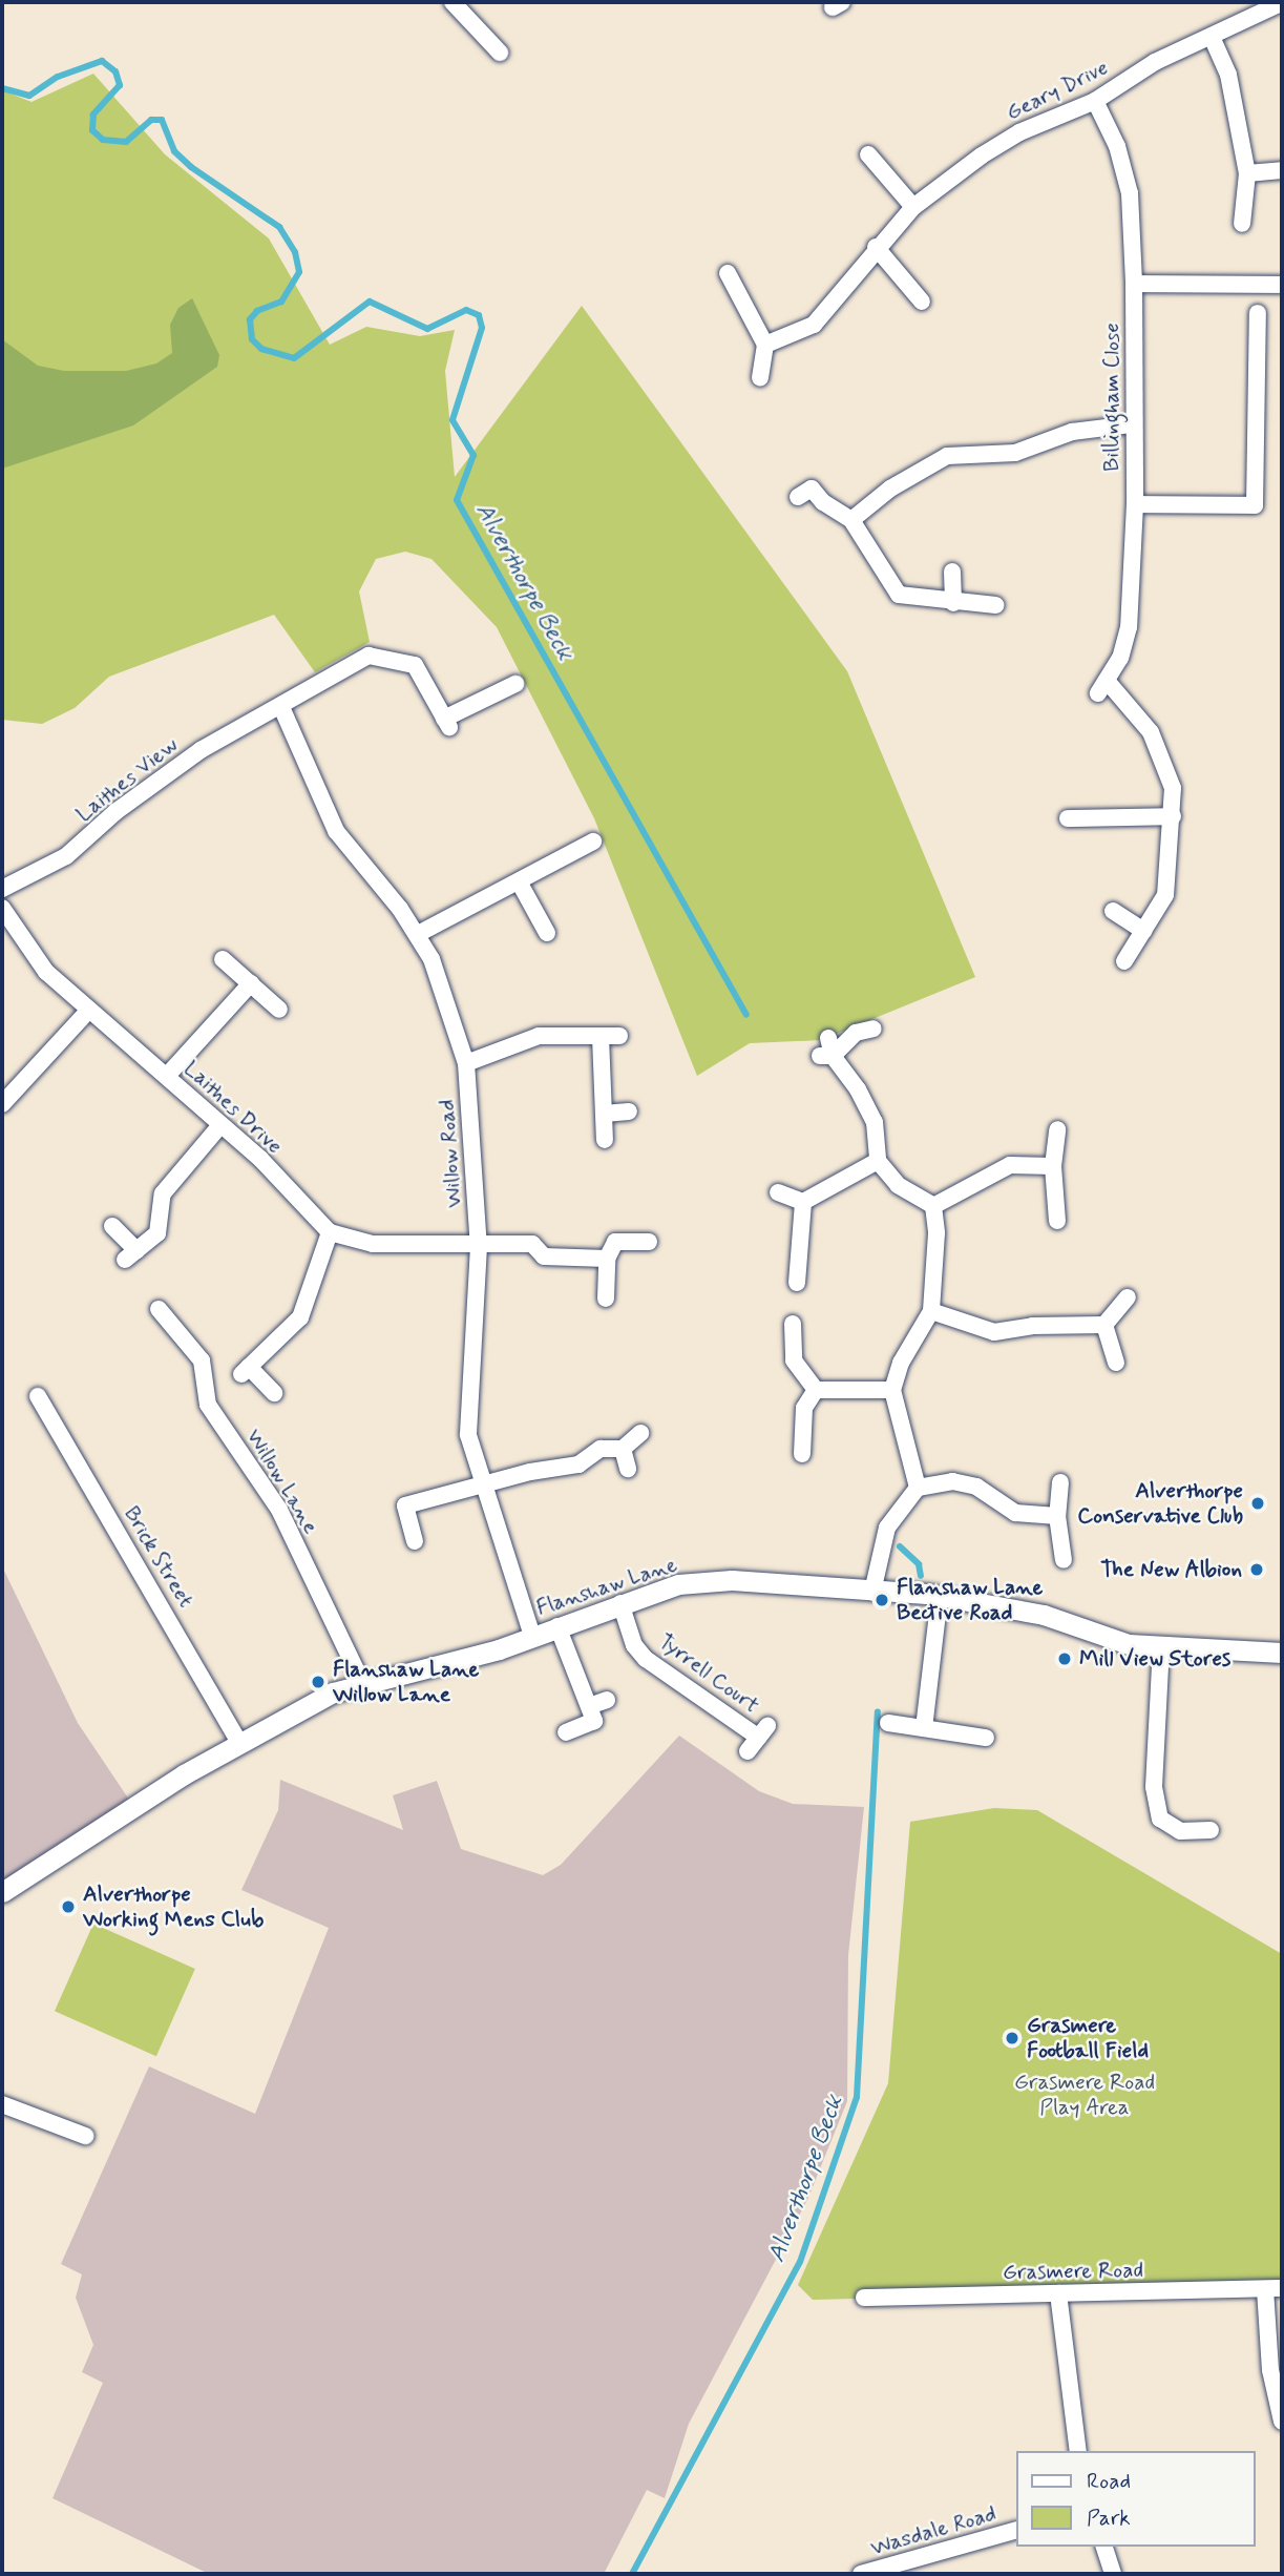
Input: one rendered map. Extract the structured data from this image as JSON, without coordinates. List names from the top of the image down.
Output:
{
  "streets": {
    "street": [
      "Geary Drive",
      "Billingham Close",
      "Laithes View",
      "Laithes Drive",
      "Willow Road",
      "Willow Lane",
      "Brick Street",
      "Flanshaw Lane",
      "Tyrrell Court",
      "Grasmere Road",
      "Wasdale Road"
    ]
  },
  "crossings": [
    ["Geary Drive", "Billingham Close"],
    ["Laithes View", "Willow Road"],
    ["Laithes Drive", "Willow Road"],
    ["Willow Road", "Flanshaw Lane"],
    ["Willow Lane", "Flanshaw Lane"],
    ["Brick Street", "Flanshaw Lane"],
    ["Flanshaw Lane", "Tyrrell Court"]
  ],
  "water": ["Alverthorpe Beck"],
  "parks": ["Grasmere Road Play Area"],
  "places": [
    "Alverthorpe Conservative Club",
    "The New Albion",
    "Flanshaw Lane Bective Road",
    "Mill View Stores",
    "Flanshaw Lane Willow Lane",
    "Alverthorpe Working Mens Club",
    "Grasmere Football Field"
  ],
  "legend": ["Road", "Park"]
}
